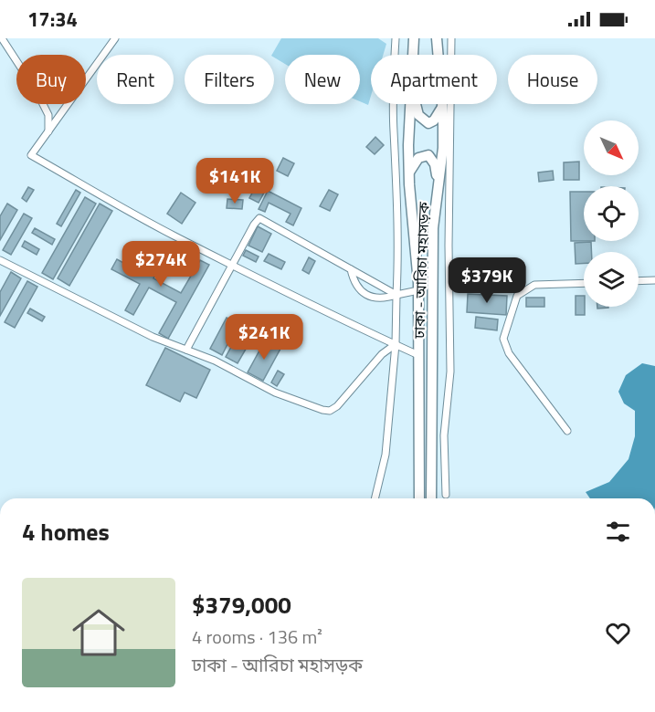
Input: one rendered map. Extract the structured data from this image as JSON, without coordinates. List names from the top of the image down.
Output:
{
  "streets": {
    "highway": ["ঢাকা - আরিচা মহাসড়ক"]
  },
  "north": "bottom right",
  "page": {
    "status": "17:34",
    "chip": [
      "Buy",
      "Rent",
      "Filters",
      "New",
      "Apartment",
      "House"
    ],
    "price": [
      "$141K",
      "$274K",
      "$379K",
      "$241K"
    ],
    "heading": "4 homes",
    "list": [
      {
        "name": "$379,000",
        "note": "4 rooms · 136 m² · ঢাকা - আরিচা মহাসড়ক"
      }
    ]
  }
}
